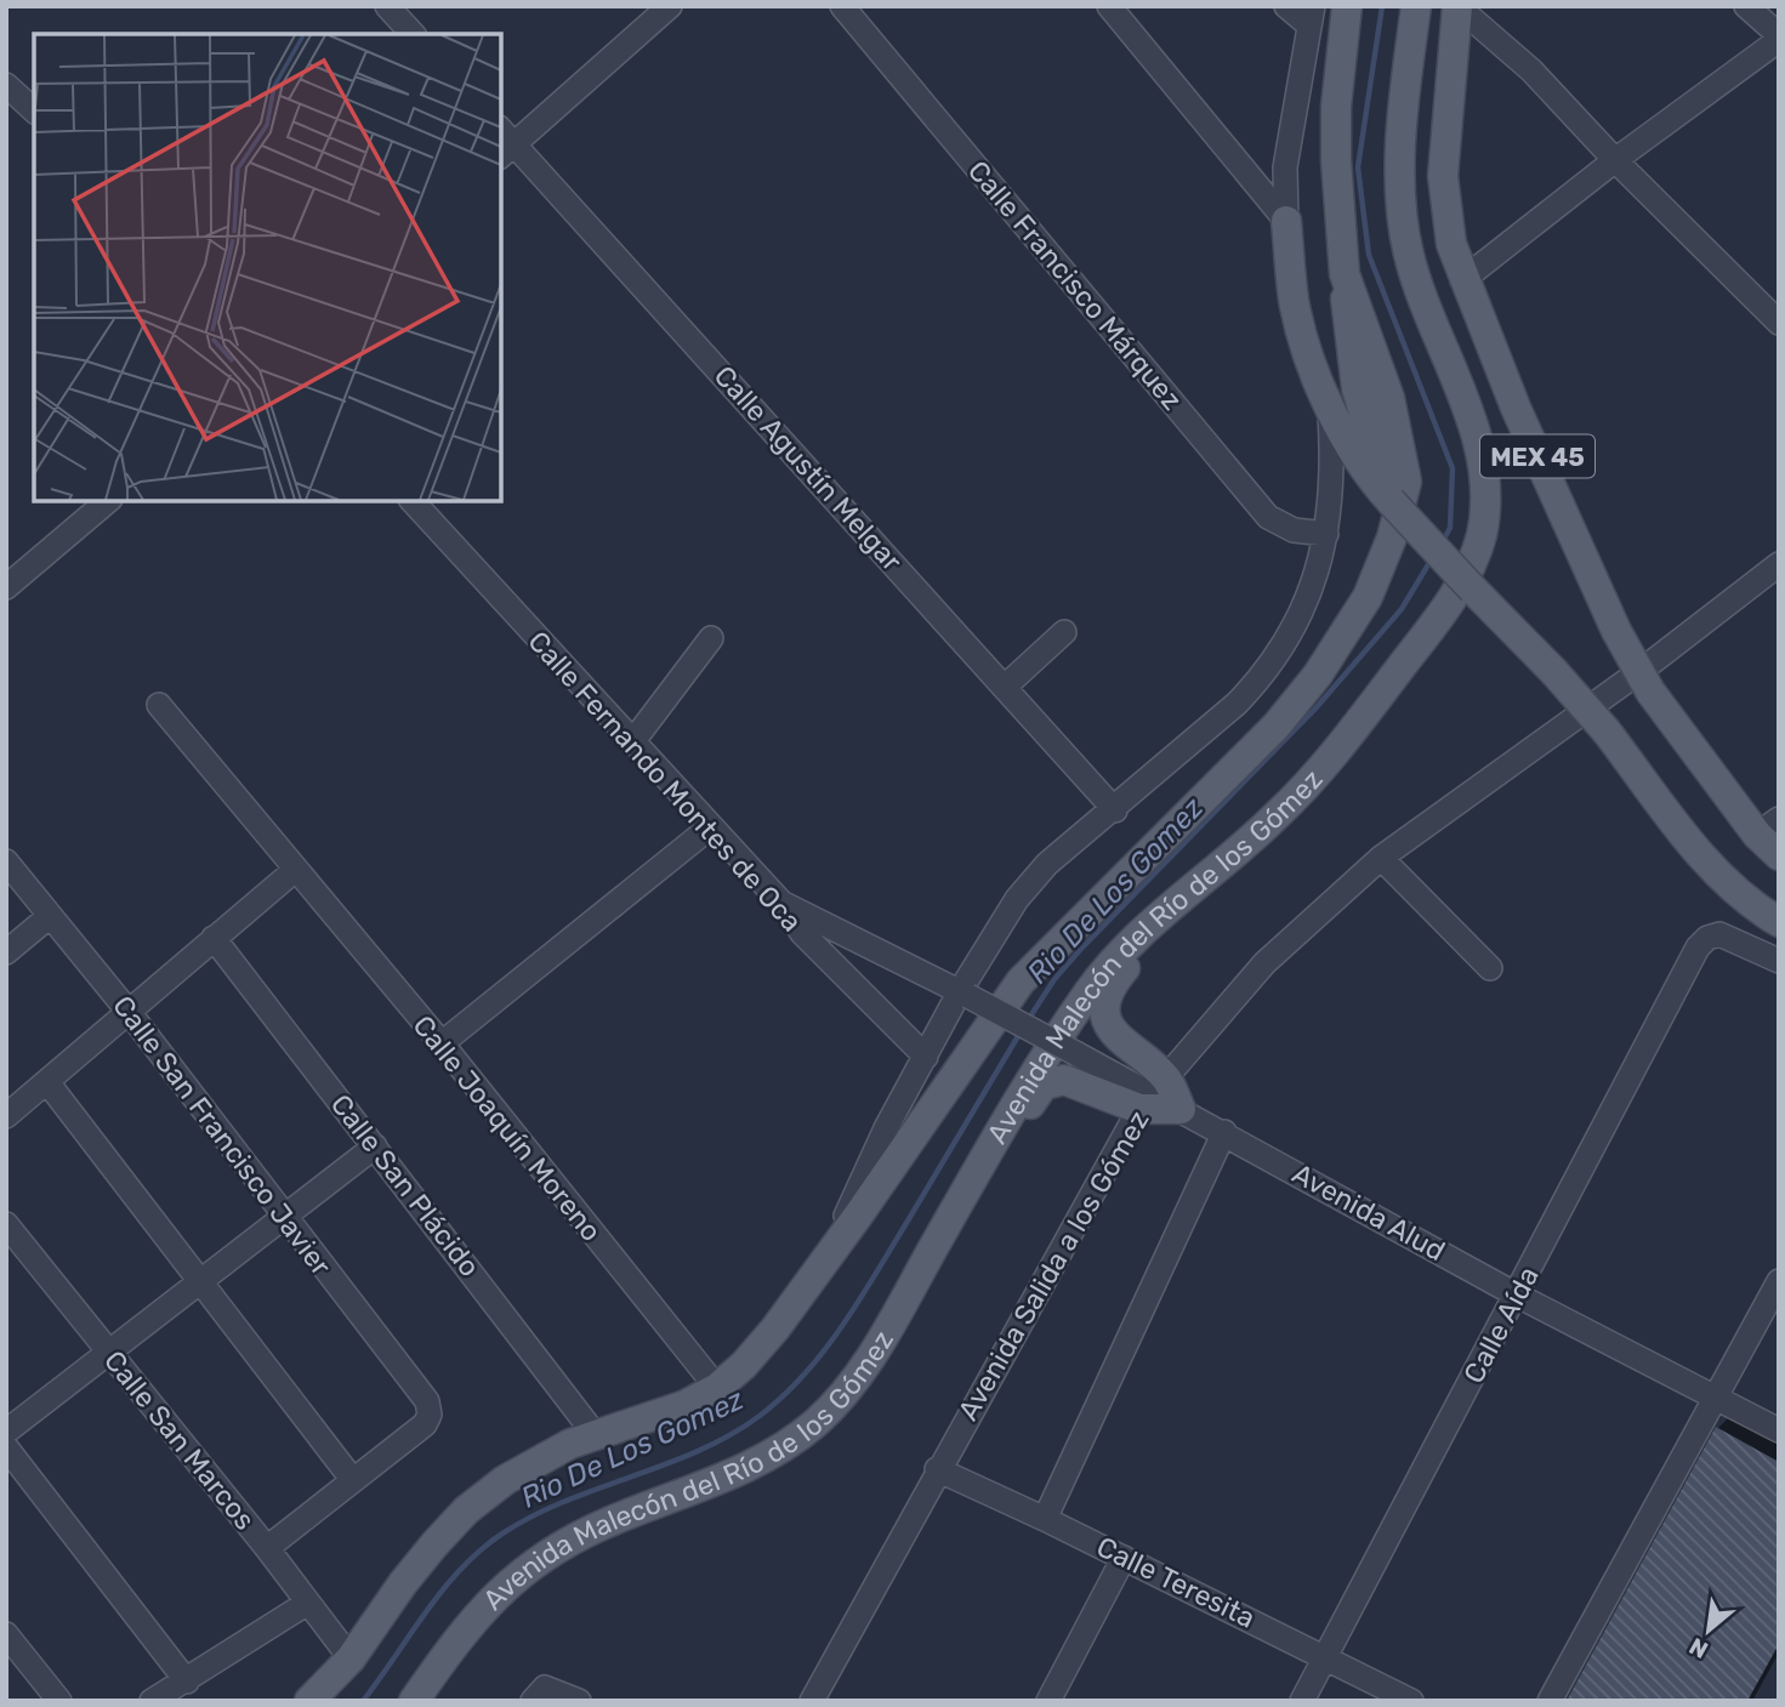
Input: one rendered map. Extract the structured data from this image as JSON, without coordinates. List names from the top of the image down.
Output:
{
  "streets": {
    "main road": ["MEX 45", "Avenida Malecón del Río de los Gómez"],
    "street": [
      "Calle Francisco Márquez",
      "Calle Agustín Melgar",
      "Calle Fernando Montes de Oca",
      "Calle Joaquín Moreno",
      "Calle San Francisco Javier",
      "Calle San Plácido",
      "Avenida Alud",
      "Avenida Salida a los Gómez",
      "Calle Aída",
      "Calle San Marcos",
      "Calle Teresita"
    ]
  },
  "crossings": [
    ["Calle Francisco Márquez", "Avenida Malecón del Río de los Gómez"],
    ["MEX 45", "Avenida Salida a los Gómez"],
    ["Calle Agustín Melgar", "Avenida Malecón del Río de los Gómez"],
    ["Calle Fernando Montes de Oca", "Avenida Malecón del Río de los Gómez"],
    ["Avenida Malecón del Río de los Gómez", "Calle Joaquín Moreno"],
    ["Avenida Malecón del Río de los Gómez", "Calle San Plácido"],
    ["Avenida Malecón del Río de los Gómez", "Calle San Marcos"],
    ["Avenida Alud", "Calle Aída"],
    ["Avenida Salida a los Gómez", "Calle Teresita"],
    ["Calle Aída", "Calle Teresita"]
  ],
  "water": ["Rio De Los Gomez"],
  "north": "bottom left"
}
